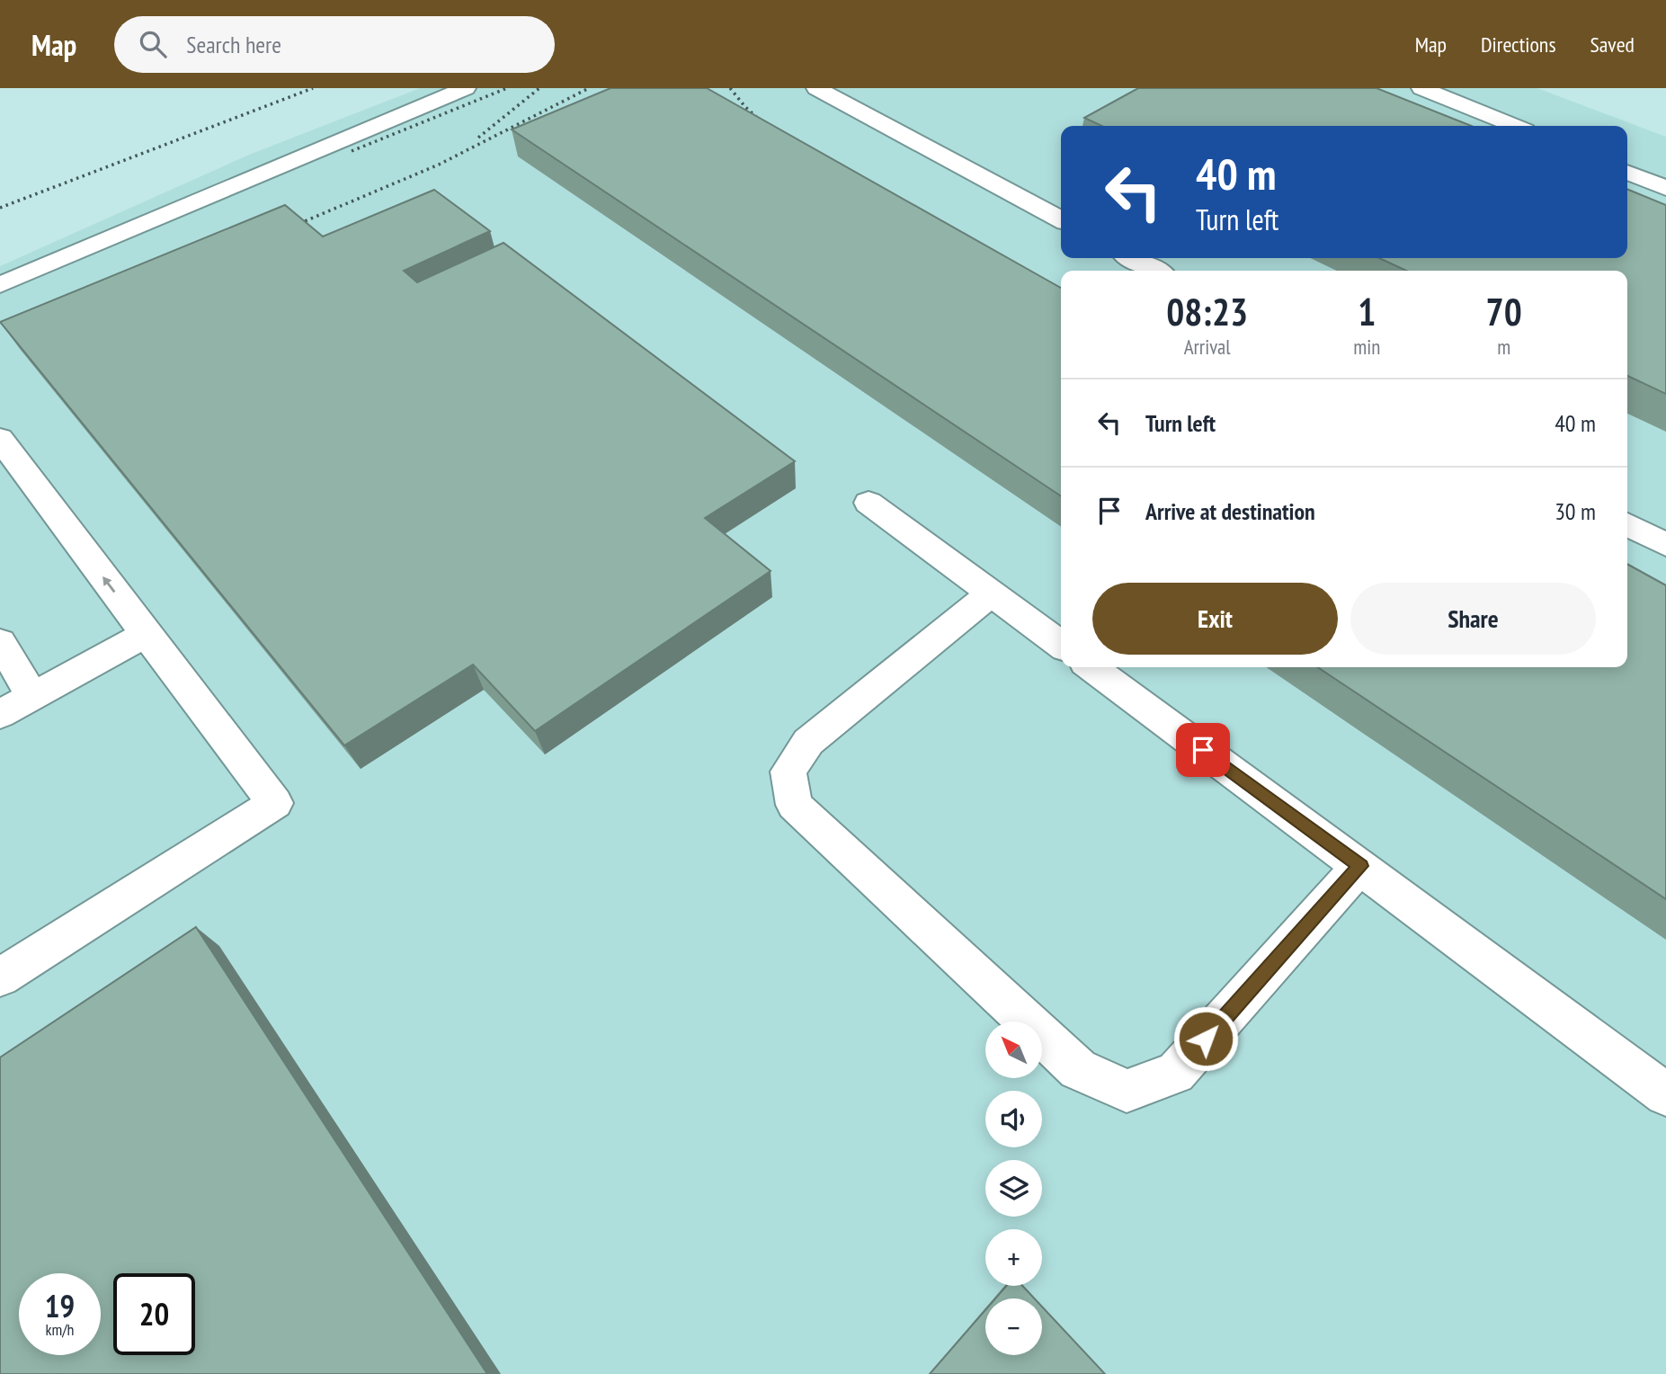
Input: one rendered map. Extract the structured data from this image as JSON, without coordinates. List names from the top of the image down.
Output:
{
  "north": "top left",
  "page": {
    "header": "Map",
    "search": "Search here",
    "nav": ["Map", "Directions", "Saved"],
    "turn": ["40 m", "Turn left"],
    "eta": [
      "08:23",
      "Arrival",
      "1",
      "min",
      "70",
      "m"
    ],
    "list": [
      {
        "name": "Turn left",
        "value": "40 m"
      },
      {
        "name": "Arrive at destination",
        "value": "30 m"
      }
    ],
    "buttons": ["Exit", "Share"],
    "map_buttons": ["+", "−"],
    "speed": "19 km/h",
    "limit": "20"
  }
}
